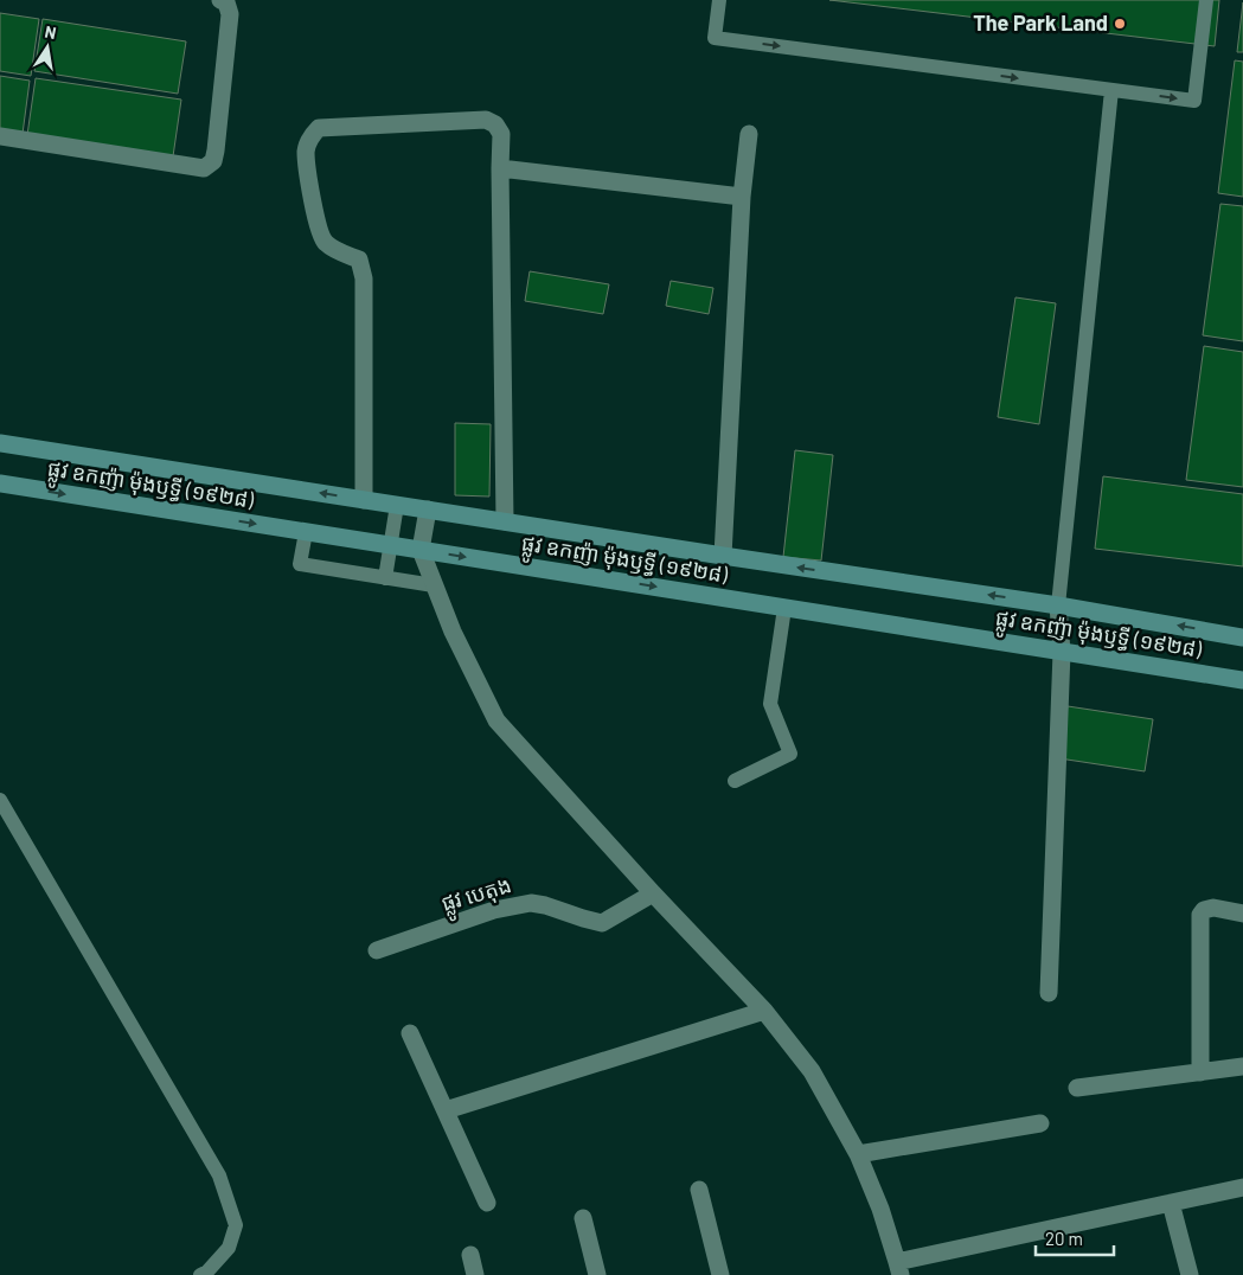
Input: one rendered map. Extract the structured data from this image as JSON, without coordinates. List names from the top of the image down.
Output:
{
  "streets": {
    "main road": ["ផ្លូវ ឧកញ៉ា ម៉ុងឫទ្ធី (១៩២៨)"],
    "street": ["ផ្លូវ បេតុង"]
  },
  "places": ["The Park Land"],
  "scale_bar": "20 m",
  "north": "top"
}
